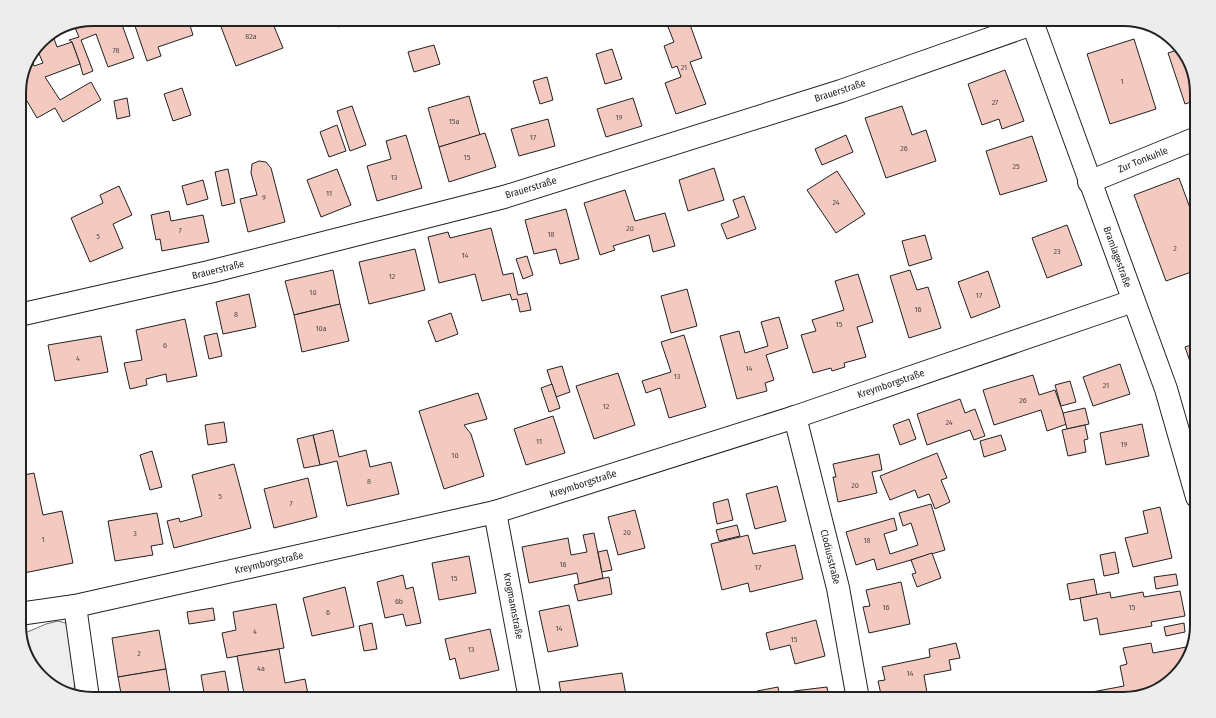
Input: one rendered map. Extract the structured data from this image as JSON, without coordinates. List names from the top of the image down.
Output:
{
  "streets": {
    "street": [
      "Brauerstraße",
      "Zur Tonkuhle",
      "Bramlagestraße",
      "Kreymborgstraße",
      "Clodiusstraße",
      "Krogmannstraße"
    ]
  },
  "crossings": [
    ["Zur Tonkuhle", "Bramlagestraße"],
    ["Bramlagestraße", "Kreymborgstraße"],
    ["Kreymborgstraße", "Clodiusstraße"],
    ["Kreymborgstraße", "Krogmannstraße"]
  ],
  "house_numbers": [
    "82a",
    "78",
    "21",
    "1",
    "27",
    "19",
    "15a",
    "17",
    "26",
    "15",
    "25",
    "13",
    "11",
    "9",
    "24",
    "20",
    "7",
    "18",
    "5",
    "2",
    "23",
    "14",
    "12",
    "10",
    "17",
    "16",
    "8",
    "15",
    "10a",
    "6",
    "4",
    "14",
    "13",
    "21",
    "26",
    "12",
    "24",
    "11",
    "19",
    "10",
    "8",
    "20",
    "5",
    "7",
    "20",
    "3",
    "1",
    "18",
    "16",
    "17",
    "15",
    "6b",
    "16",
    "15",
    "6",
    "14",
    "4",
    "15",
    "13",
    "2",
    "4a",
    "14"
  ]
}
